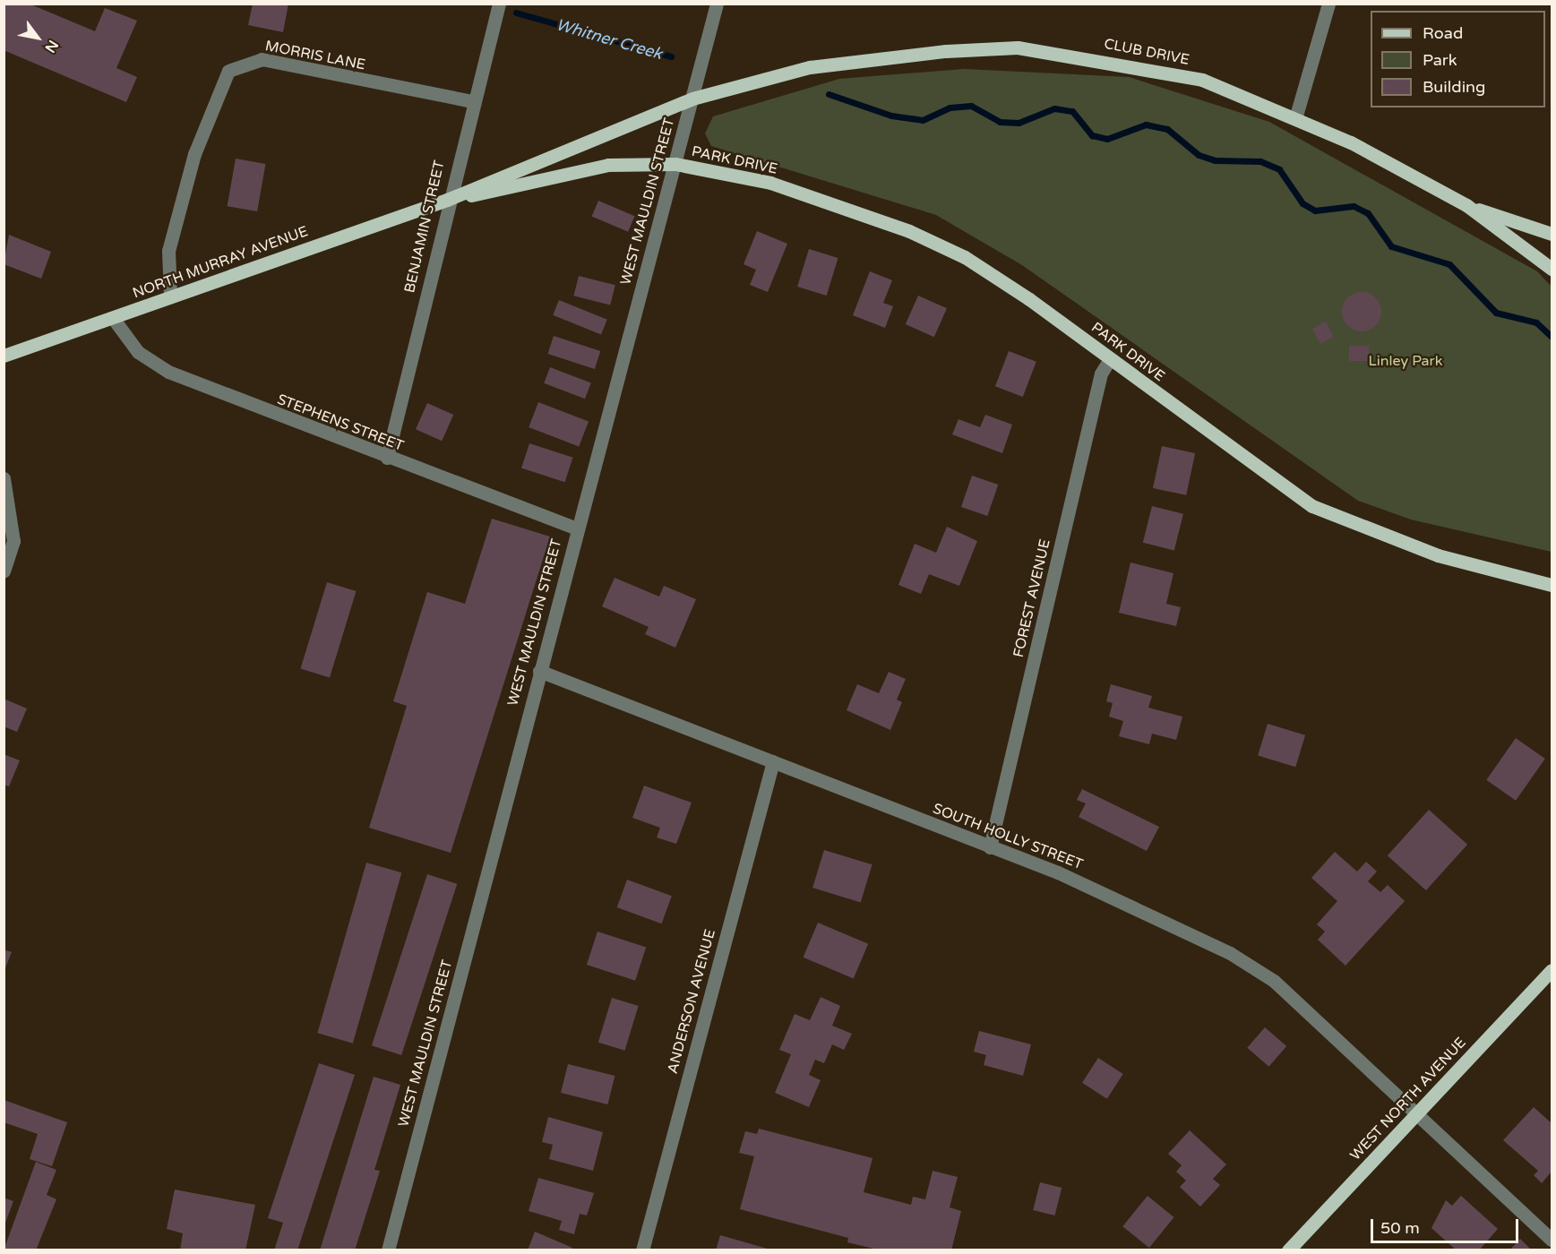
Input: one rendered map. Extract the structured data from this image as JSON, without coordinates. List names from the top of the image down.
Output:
{
  "streets": {
    "main road": [
      "CLUB DRIVE",
      "PARK DRIVE",
      "NORTH MURRAY AVENUE",
      "WEST NORTH AVENUE"
    ],
    "street": [
      "MORRIS LANE",
      "WEST MAULDIN STREET",
      "BENJAMIN STREET",
      "STEPHENS STREET",
      "FOREST AVENUE",
      "SOUTH HOLLY STREET",
      "ANDERSON AVENUE"
    ]
  },
  "crossings": [
    ["CLUB DRIVE", "WEST MAULDIN STREET"],
    ["CLUB DRIVE", "NORTH MURRAY AVENUE"],
    ["MORRIS LANE", "BENJAMIN STREET"],
    ["MORRIS LANE", "NORTH MURRAY AVENUE"],
    ["PARK DRIVE", "WEST MAULDIN STREET"],
    ["PARK DRIVE", "NORTH MURRAY AVENUE"],
    ["PARK DRIVE", "FOREST AVENUE"],
    ["WEST MAULDIN STREET", "NORTH MURRAY AVENUE"],
    ["WEST MAULDIN STREET", "STEPHENS STREET"],
    ["WEST MAULDIN STREET", "SOUTH HOLLY STREET"],
    ["BENJAMIN STREET", "NORTH MURRAY AVENUE"],
    ["BENJAMIN STREET", "STEPHENS STREET"],
    ["NORTH MURRAY AVENUE", "STEPHENS STREET"],
    ["FOREST AVENUE", "SOUTH HOLLY STREET"],
    ["SOUTH HOLLY STREET", "ANDERSON AVENUE"],
    ["SOUTH HOLLY STREET", "WEST NORTH AVENUE"]
  ],
  "water": ["Whitner Creek"],
  "parks": ["Linley Park"],
  "legend": ["Road", "Park", "Building"],
  "scale_bar": "50 m",
  "north": "bottom right"
}
